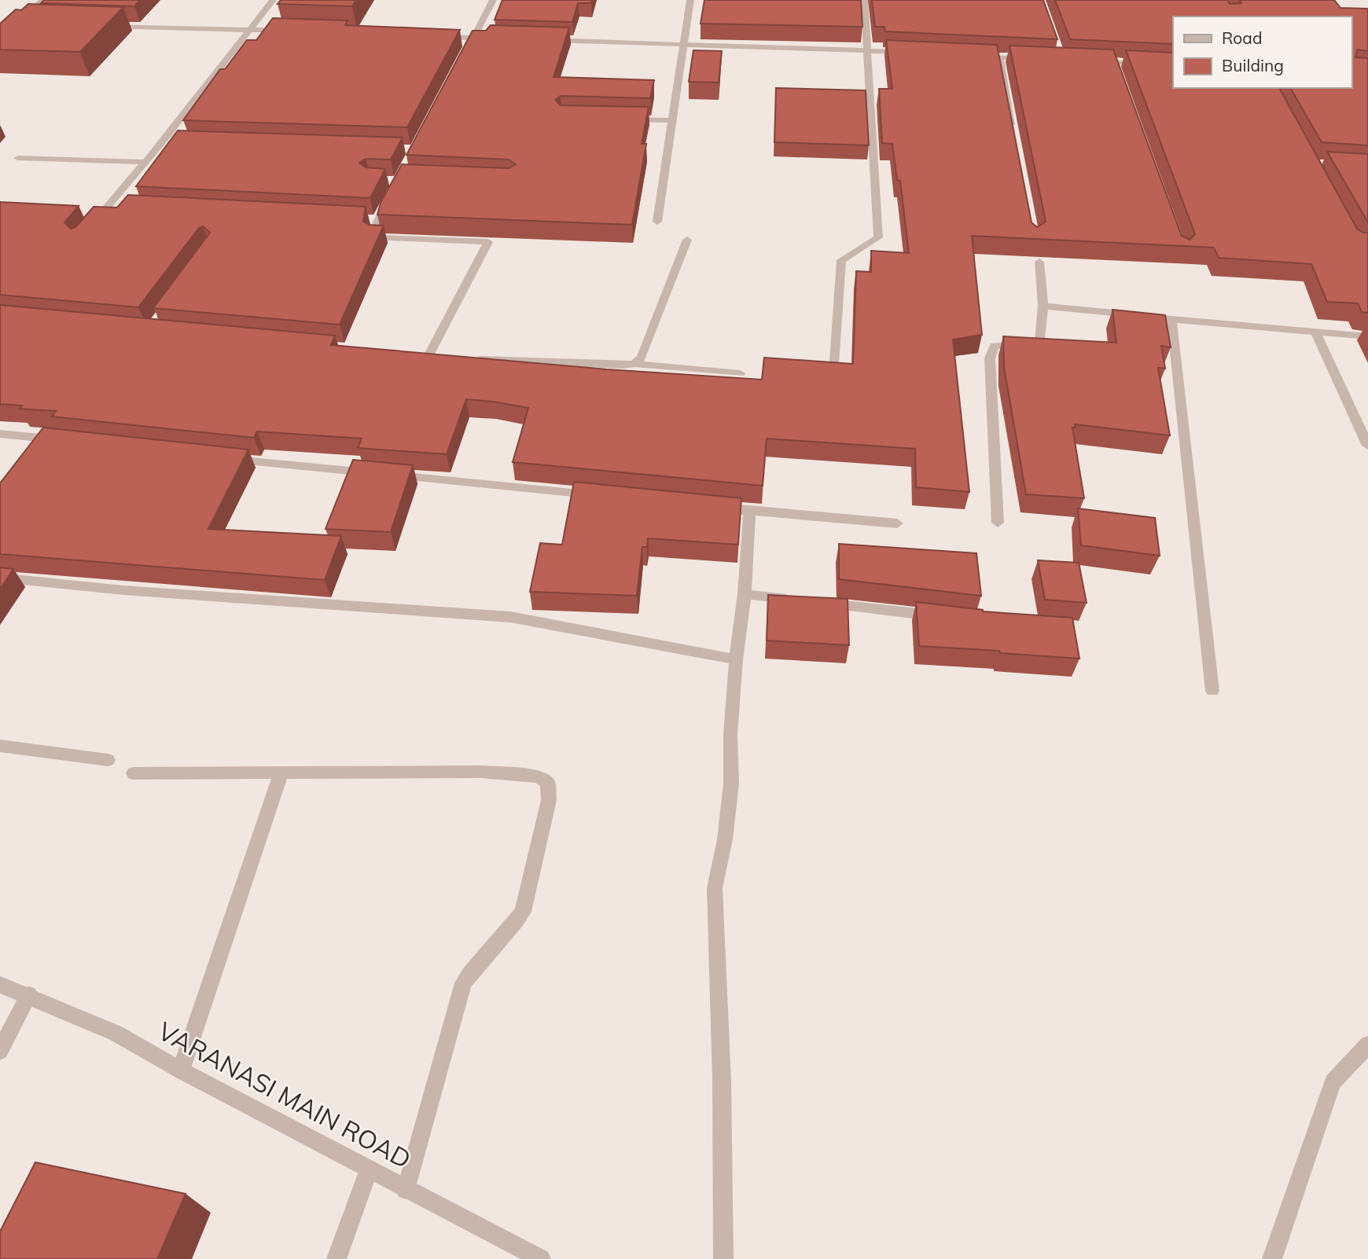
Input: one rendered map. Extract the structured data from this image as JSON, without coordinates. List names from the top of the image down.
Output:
{
  "streets": {
    "street": ["VARANASI MAIN ROAD"]
  },
  "legend": ["Road", "Building"]
}
